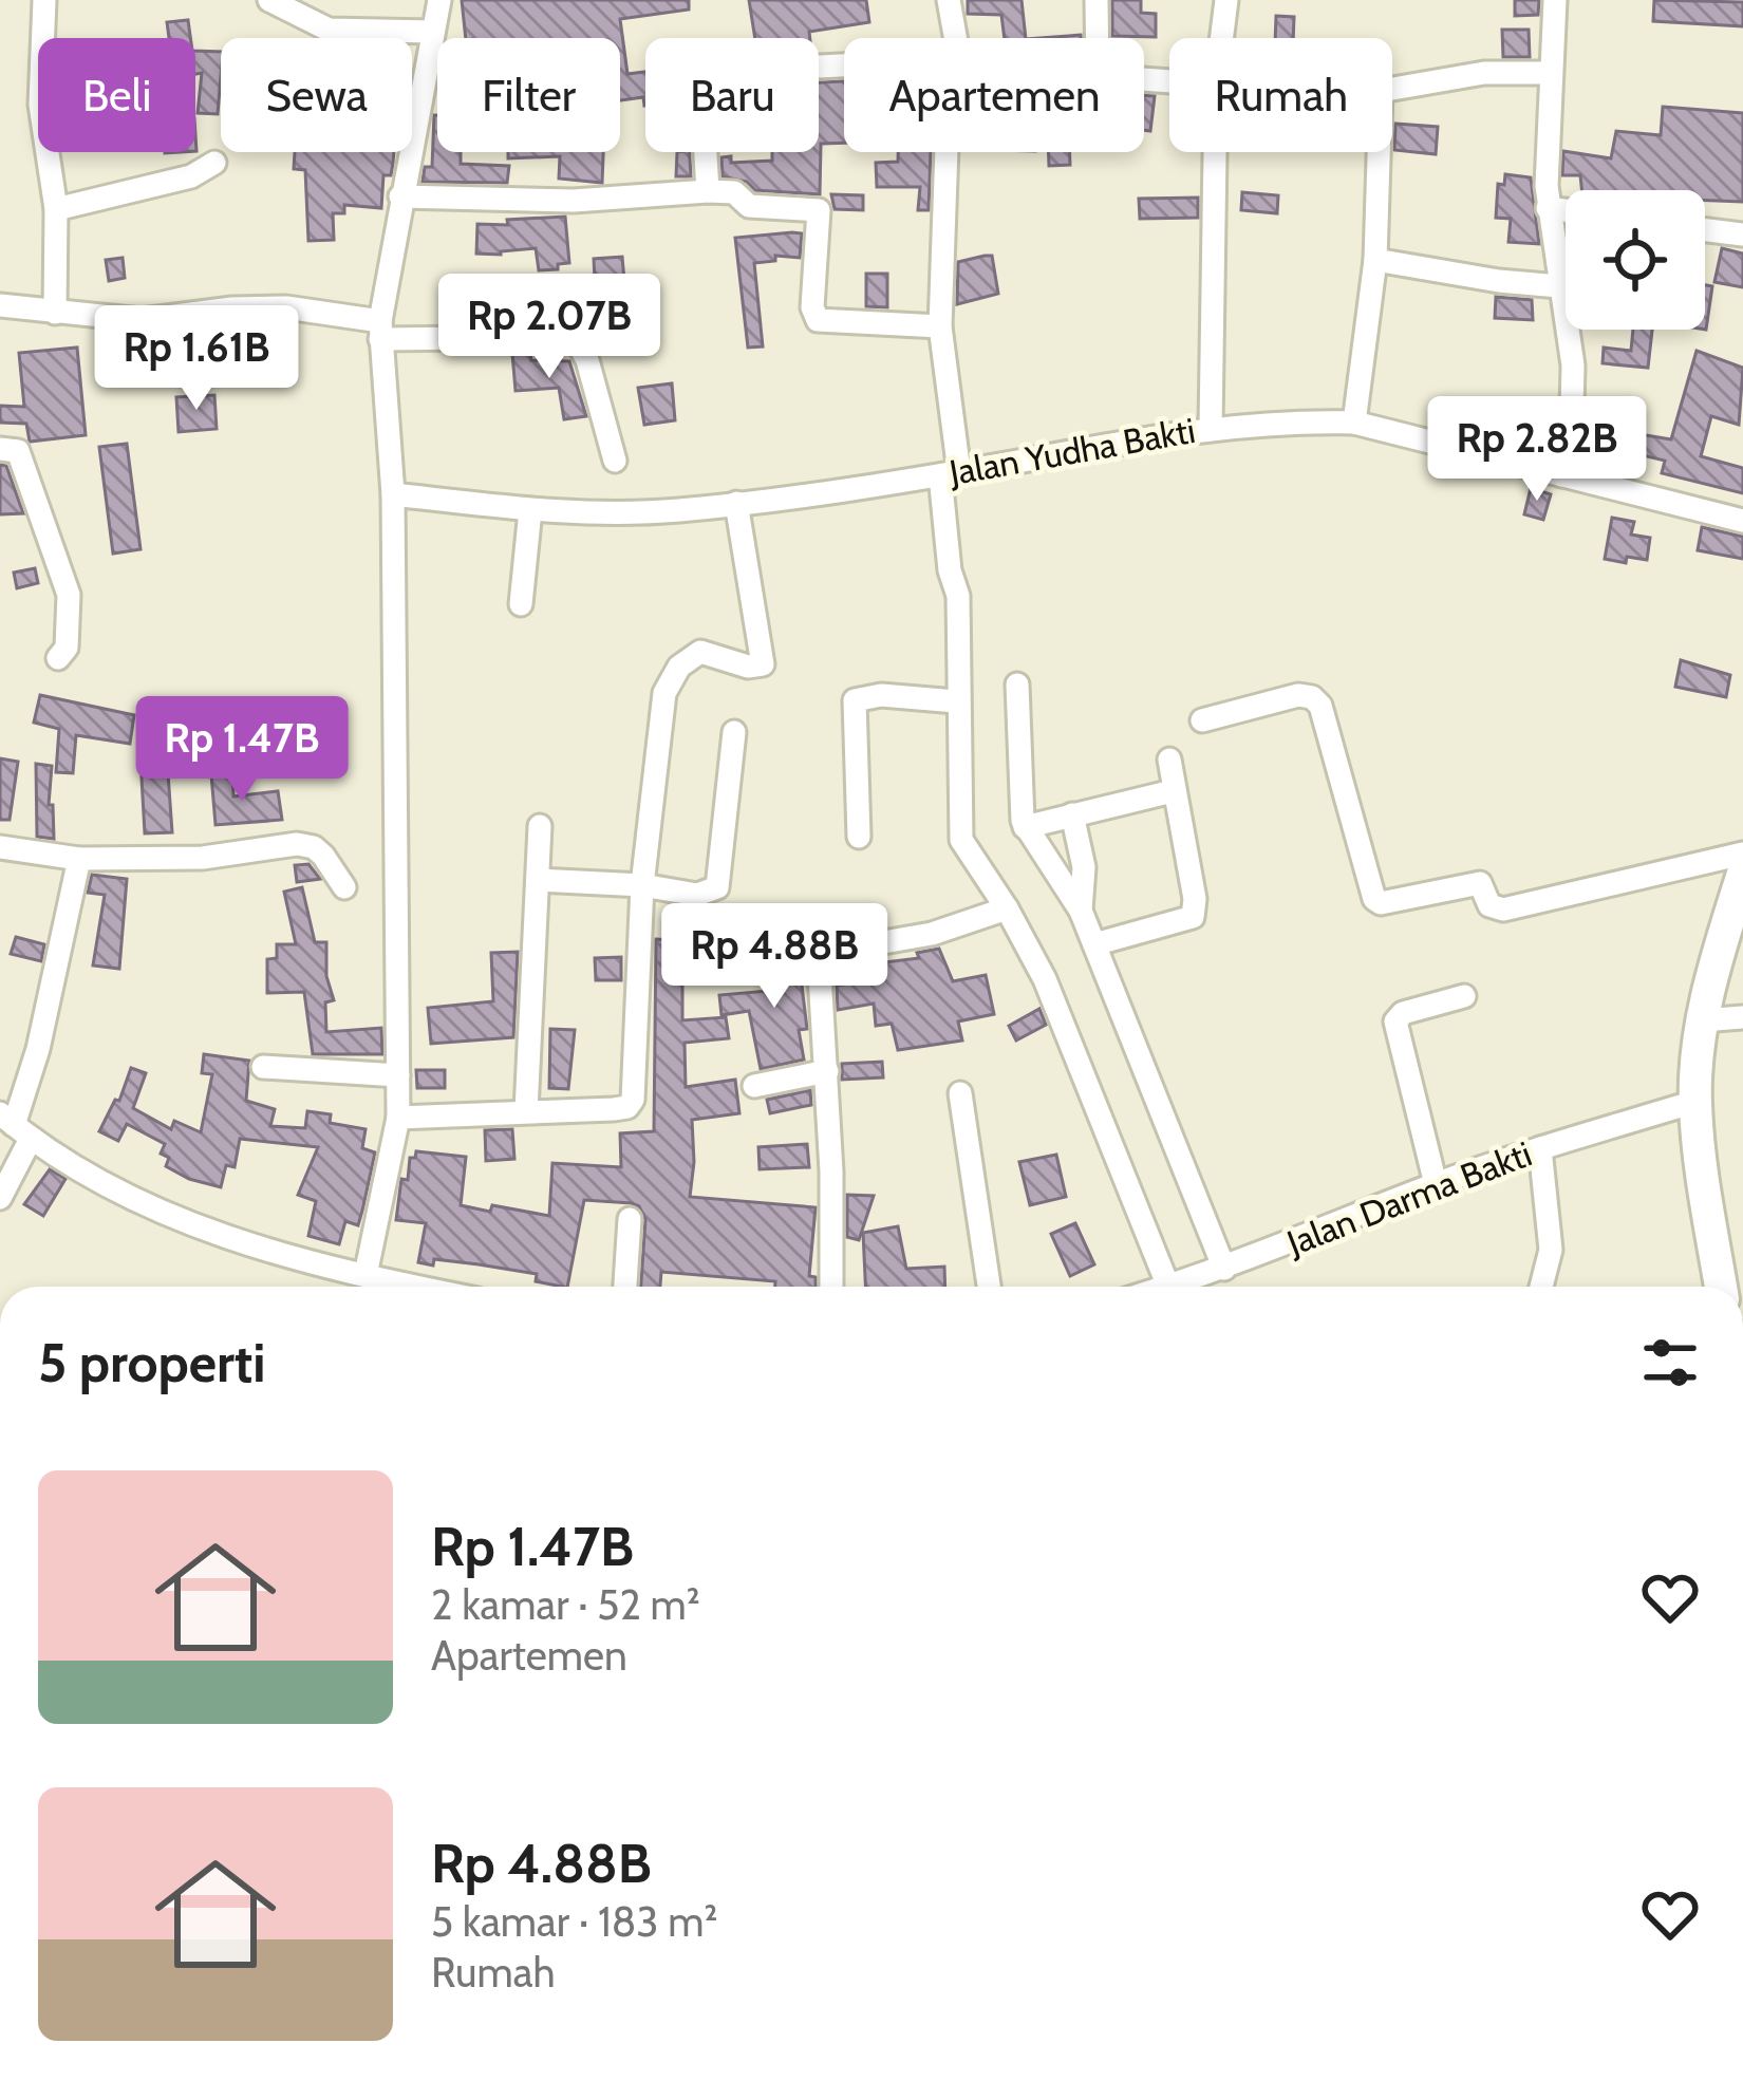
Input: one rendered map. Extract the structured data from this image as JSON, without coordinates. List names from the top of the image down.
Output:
{
  "streets": {
    "street": ["Jalan Yudha Bakti", "Jalan Darma Bakti"]
  },
  "page": {
    "chip": [
      "Beli",
      "Sewa",
      "Filter",
      "Baru",
      "Apartemen",
      "Rumah"
    ],
    "price": [
      "Rp 2.07B",
      "Rp 1.61B",
      "Rp 2.82B",
      "Rp 1.47B",
      "Rp 4.88B"
    ],
    "heading": "5 properti",
    "list": [
      {
        "name": "Rp 1.47B",
        "note": "2 kamar · 52 m² · Apartemen"
      },
      {
        "name": "Rp 4.88B",
        "note": "5 kamar · 183 m² · Rumah"
      }
    ]
  }
}
